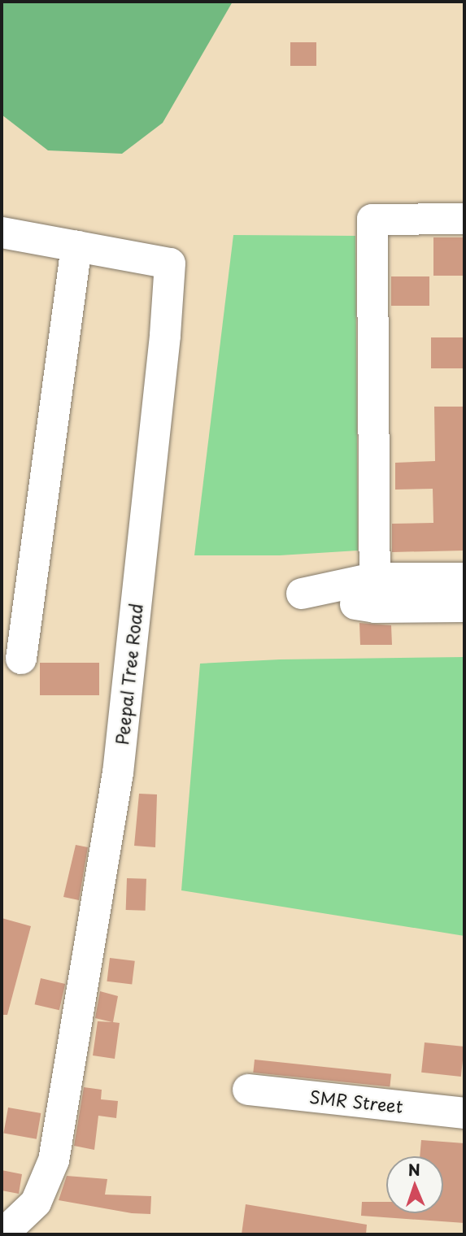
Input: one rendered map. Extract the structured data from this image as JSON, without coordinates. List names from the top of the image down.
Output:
{
  "streets": {
    "street": ["Peepal Tree Road", "SMR Street"]
  },
  "north": "top"
}
